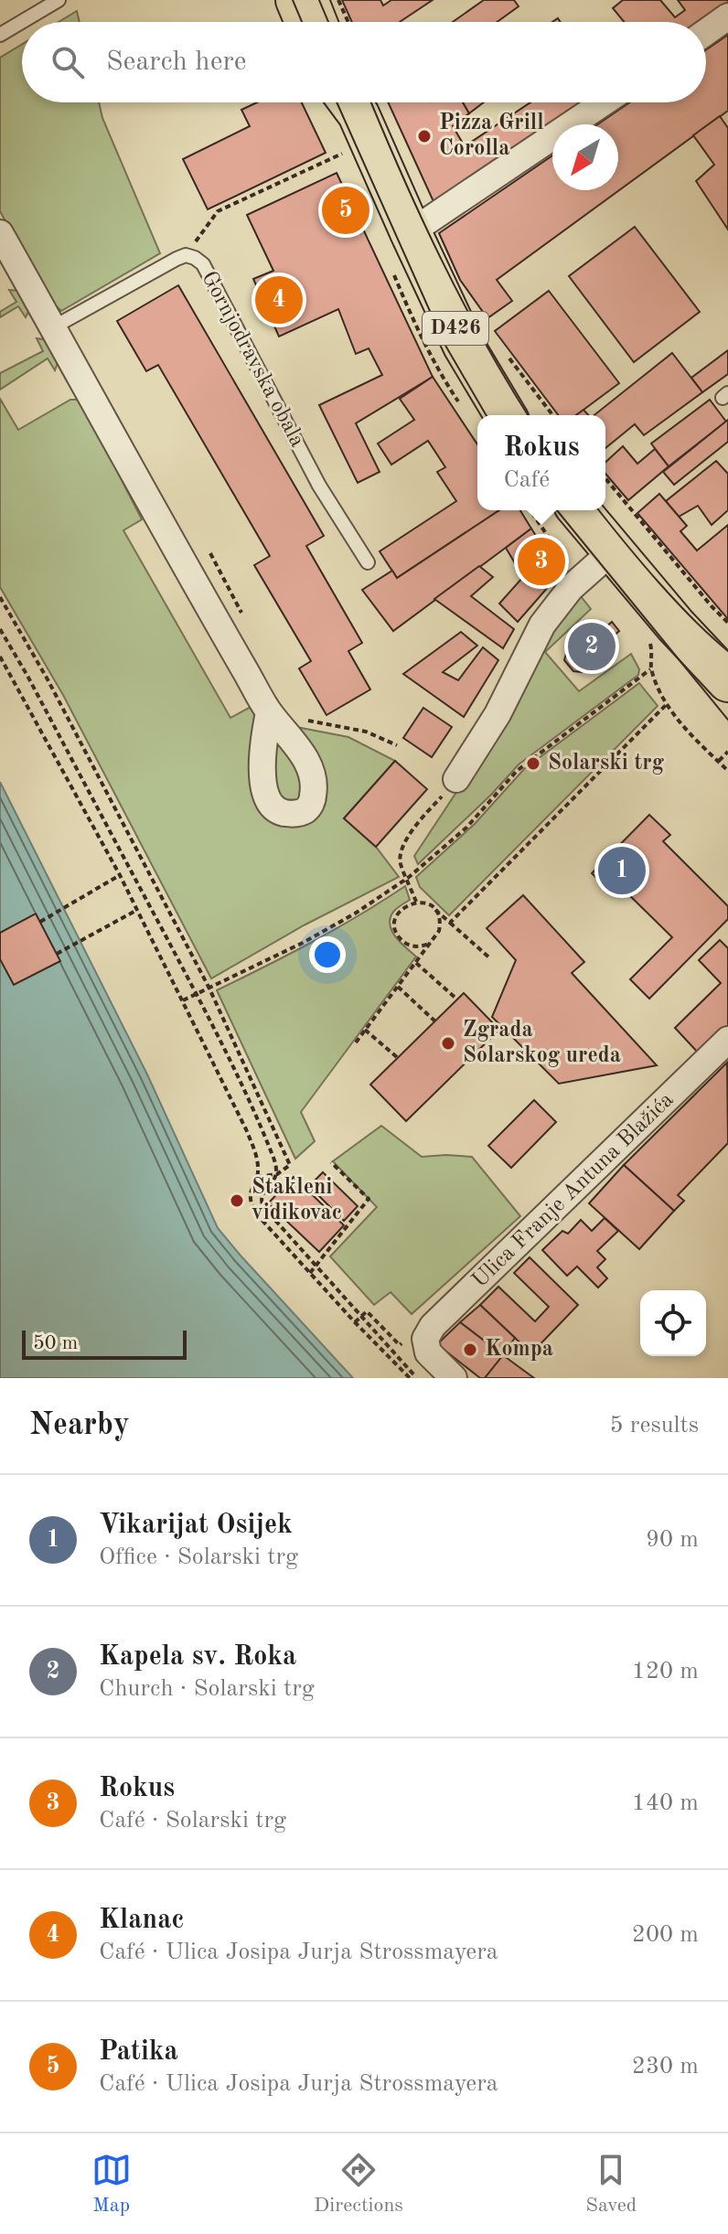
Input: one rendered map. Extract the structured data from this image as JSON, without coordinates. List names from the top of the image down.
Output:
{
  "streets": {
    "main road": ["D426"],
    "street": ["Ulica Franje Antuna Blažića"],
    "lane": ["Gornjodravska obala"]
  },
  "places": [
    "Pizza Grill Corolla",
    "Solarski trg",
    "Zgrada Solarskog ureda",
    "Stakleni vidikovac",
    "Kompa"
  ],
  "scale_bar": "50 m",
  "north": "bottom left",
  "page": {
    "search": "Search here",
    "pins": [
      "5",
      "4",
      "3",
      "2",
      "1"
    ],
    "popup": ["Rokus", "Café"],
    "scale": "50 m",
    "heading": ["Nearby", "5 results"],
    "list": [
      {
        "mark": "1",
        "name": "Vikarijat Osijek",
        "note": "Office · Solarski trg",
        "value": "90 m"
      },
      {
        "mark": "2",
        "name": "Kapela sv. Roka",
        "note": "Church · Solarski trg",
        "value": "120 m"
      },
      {
        "mark": "3",
        "name": "Rokus",
        "note": "Café · Solarski trg",
        "value": "140 m"
      },
      {
        "mark": "4",
        "name": "Klanac",
        "note": "Café · Ulica Josipa Jurja Strossmayera",
        "value": "200 m"
      },
      {
        "mark": "5",
        "name": "Patika",
        "note": "Café · Ulica Josipa Jurja Strossmayera",
        "value": "230 m"
      }
    ],
    "nav": ["Map", "Directions", "Saved"]
  }
}
